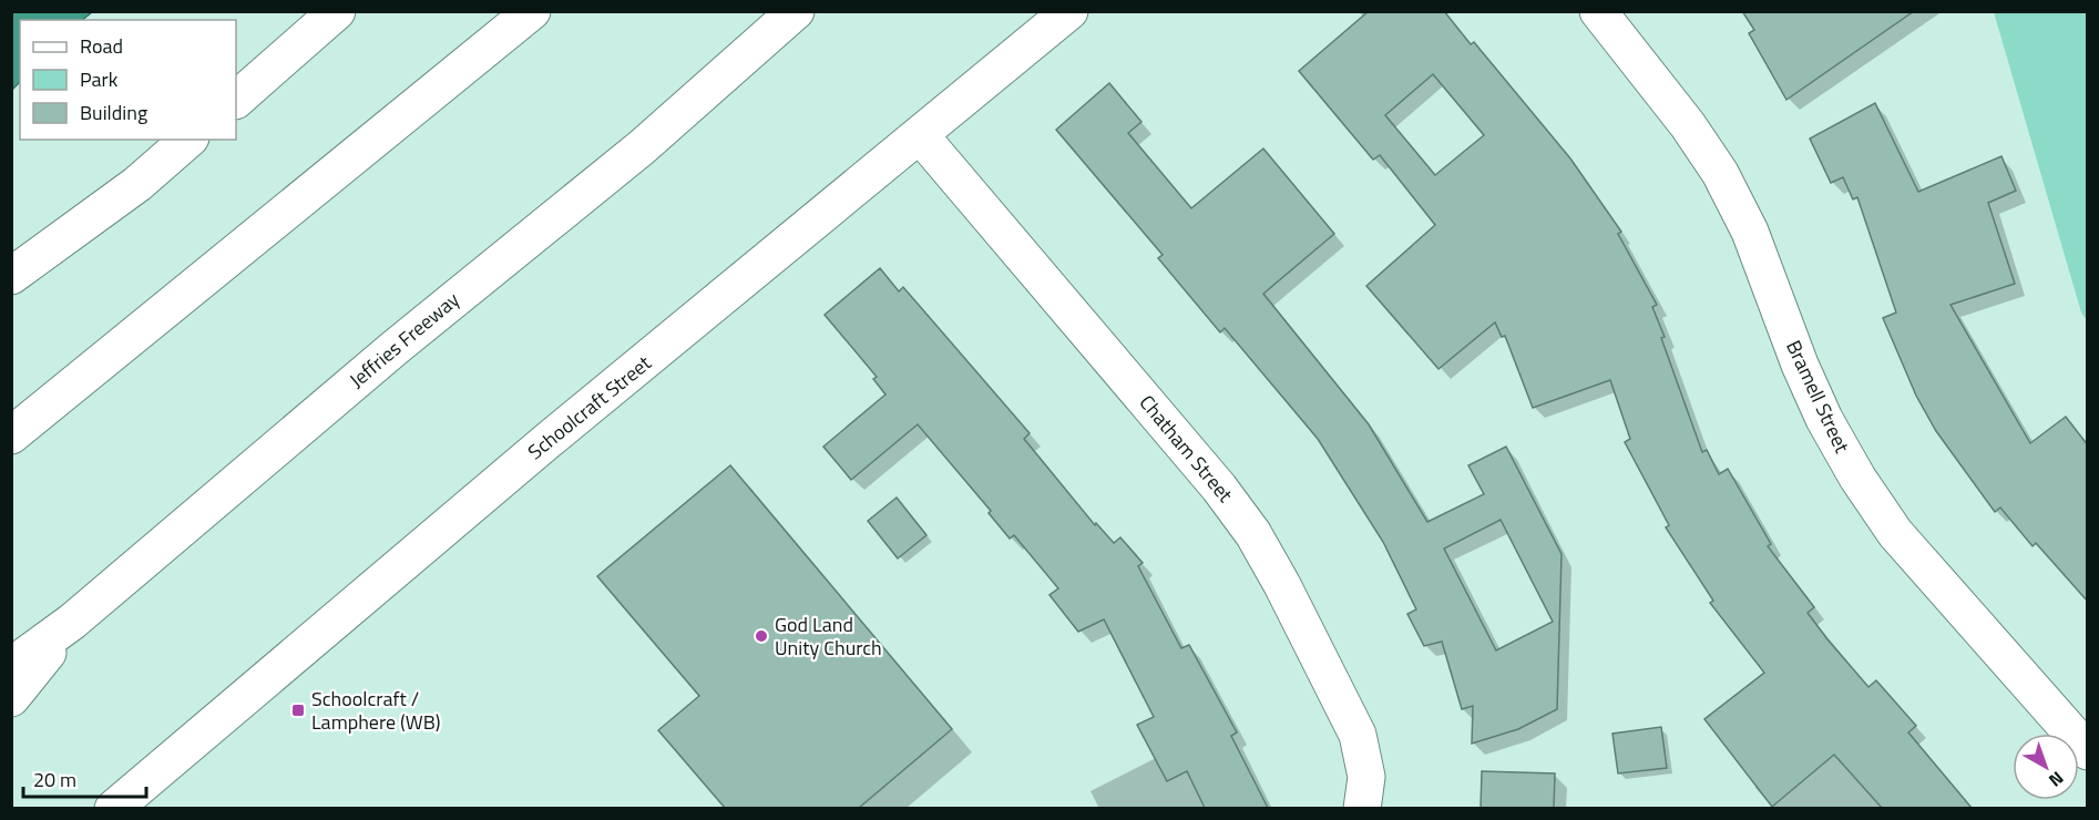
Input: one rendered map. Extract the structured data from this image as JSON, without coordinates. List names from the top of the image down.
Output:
{
  "streets": {
    "main road": [
      "Jeffries Freeway",
      "Bramell Street",
      "Schoolcraft Street",
      "Chatham Street"
    ]
  },
  "crossings": [
    ["Schoolcraft Street", "Chatham Street"]
  ],
  "places": {
    "other": ["God Land Unity Church"],
    "transit": ["Schoolcraft / Lamphere (WB)"]
  },
  "legend": ["Road", "Park", "Building"],
  "scale_bar": "20 m",
  "north": "bottom right"
}
